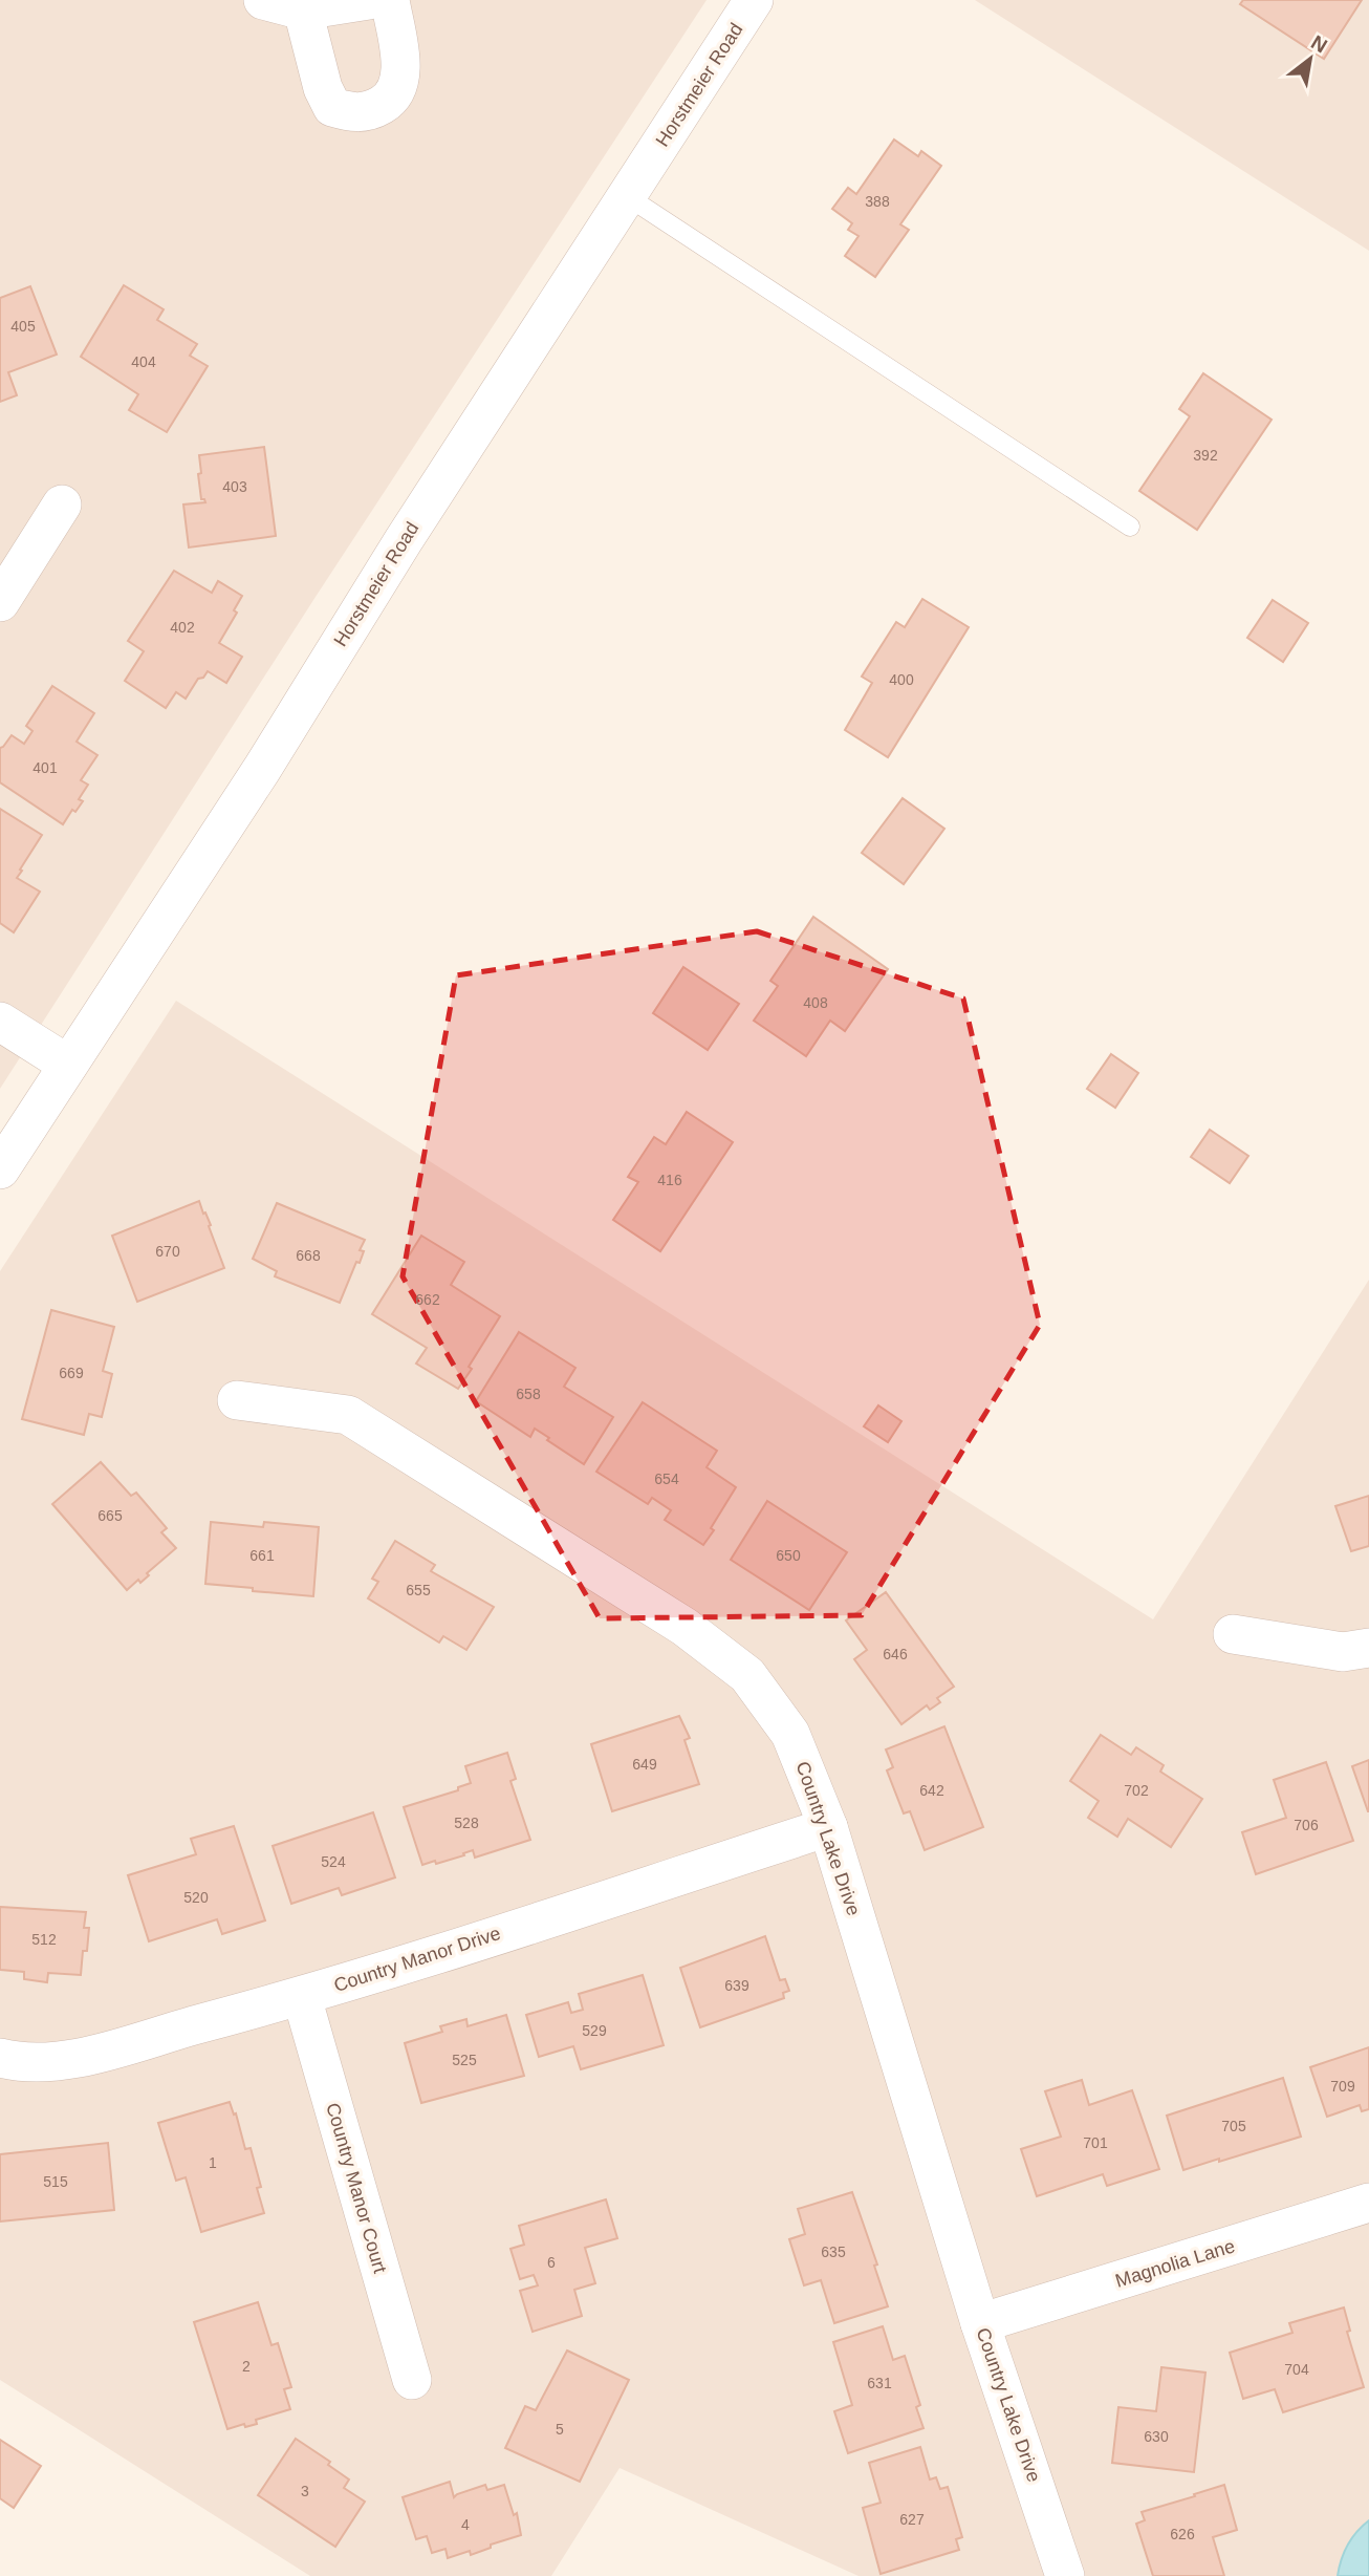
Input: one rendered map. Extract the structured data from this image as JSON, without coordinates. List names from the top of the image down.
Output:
{
  "streets": {
    "street": [
      "Horstmeier Road",
      "Country Lake Drive",
      "Country Manor Drive",
      "Country Manor Court",
      "Magnolia Lane"
    ]
  },
  "crossings": [
    ["Country Lake Drive", "Country Manor Drive"],
    ["Country Lake Drive", "Magnolia Lane"],
    ["Country Manor Drive", "Country Manor Court"]
  ],
  "house_numbers": [
    "388",
    "405",
    "404",
    "392",
    "403",
    "402",
    "400",
    "401",
    "408",
    "416",
    "670",
    "668",
    "662",
    "669",
    "658",
    "654",
    "665",
    "661",
    "650",
    "655",
    "646",
    "649",
    "642",
    "702",
    "528",
    "706",
    "524",
    "520",
    "512",
    "639",
    "529",
    "525",
    "709",
    "705",
    "701",
    "1",
    "515",
    "635",
    "6",
    "2",
    "704",
    "631",
    "5",
    "630",
    "3",
    "627",
    "4",
    "626"
  ],
  "north": "top right"
}
